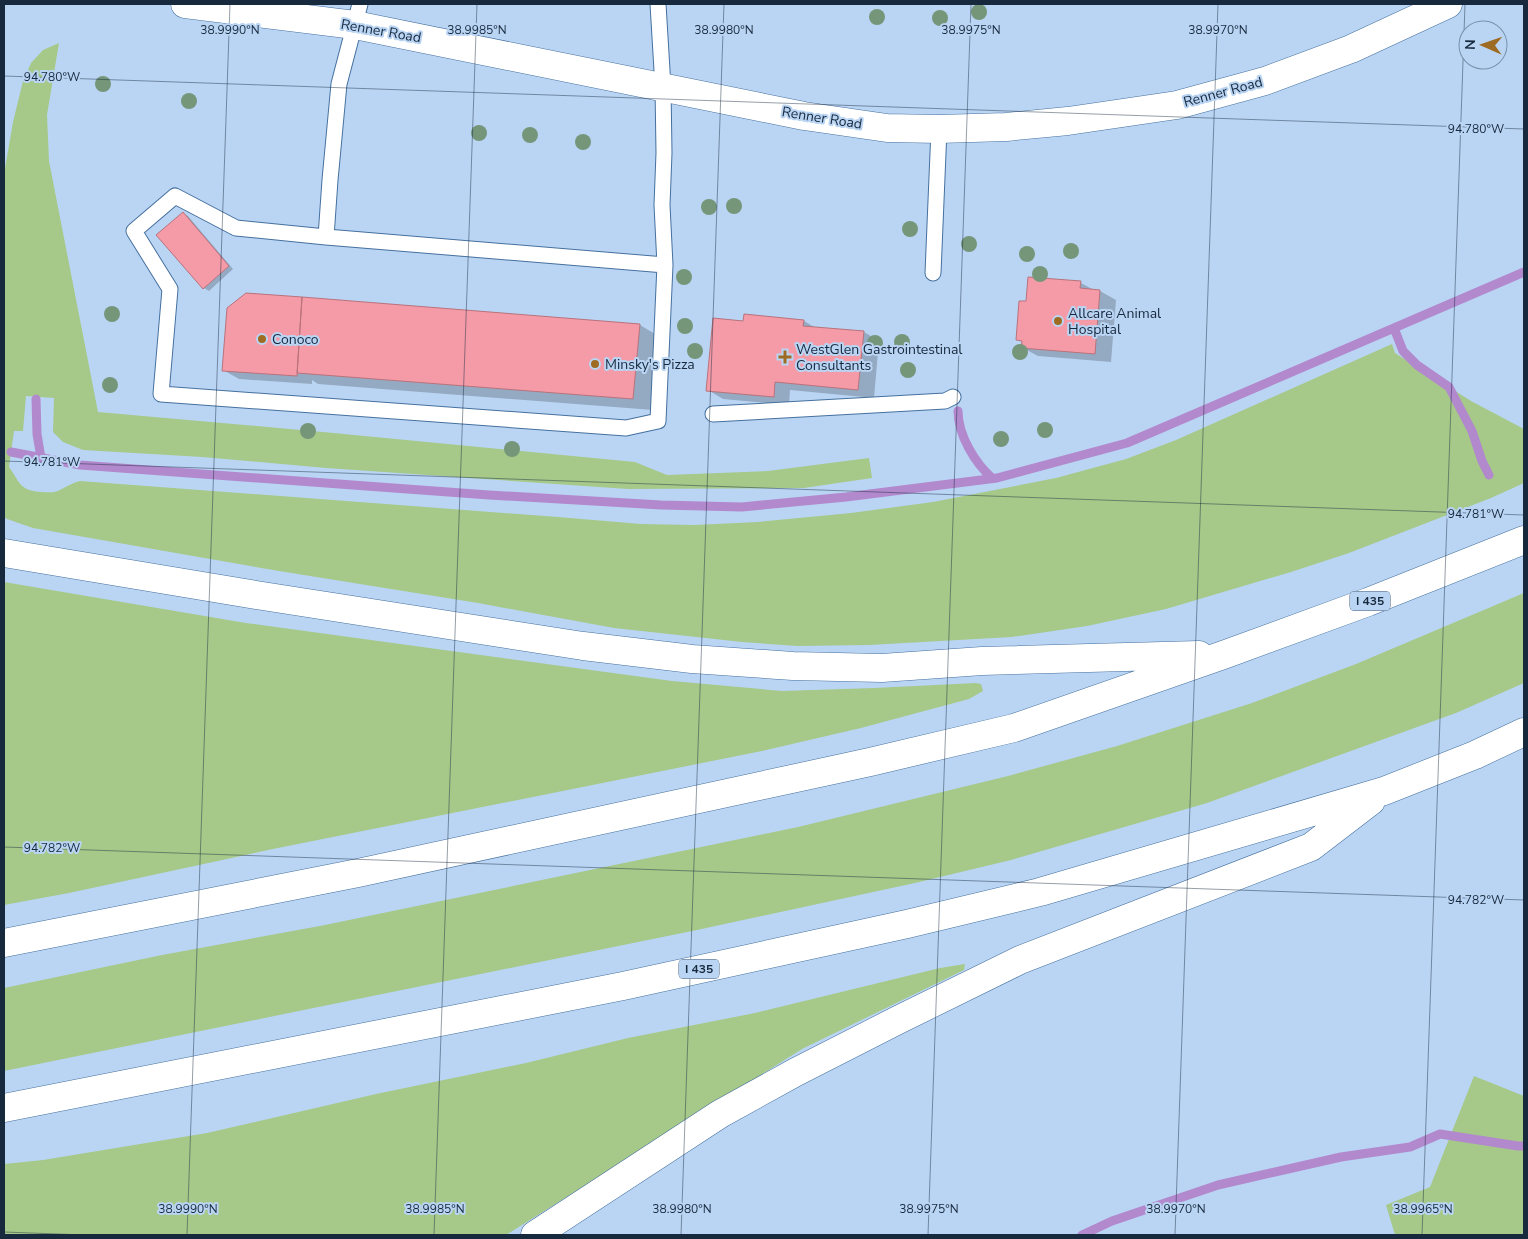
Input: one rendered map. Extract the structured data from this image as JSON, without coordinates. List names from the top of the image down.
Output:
{
  "streets": {
    "main road": ["Renner Road", "I 435"]
  },
  "places": {
    "other": ["Allcare Animal Hospital", "Conoco", "Minsky's Pizza"],
    "health": ["WestGlen Gastrointestinal Consultants"]
  },
  "north": "left",
  "coordinates": [
    "38.9990°N",
    "38.9985°N",
    "38.9980°N",
    "38.9975°N",
    "38.9970°N",
    "94.780°W",
    "94.781°W",
    "94.782°W",
    "38.9965°N"
  ]
}
